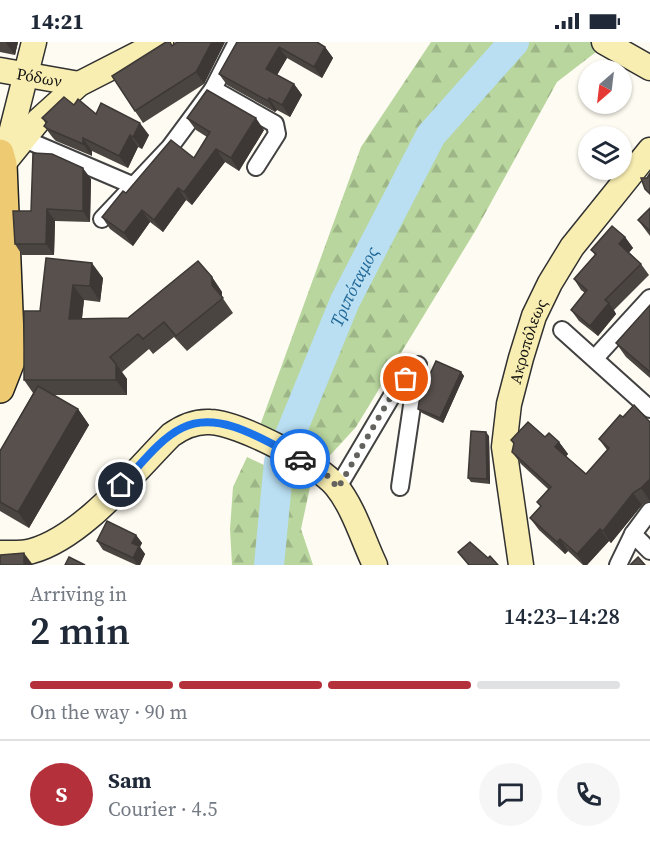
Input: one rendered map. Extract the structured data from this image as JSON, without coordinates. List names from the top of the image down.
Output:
{
  "streets": {
    "street": ["Ρόδων", "Ακροπόλεως"]
  },
  "water": ["Τριπόταμος"],
  "north": "bottom left",
  "page": {
    "status": "14:21",
    "heading": ["2 min", "Arriving in", "14:23–14:28"],
    "panel": ["Sam", "Courier · 4.5"],
    "bar": "On the way · 90 m",
    "round": "S"
  }
}
